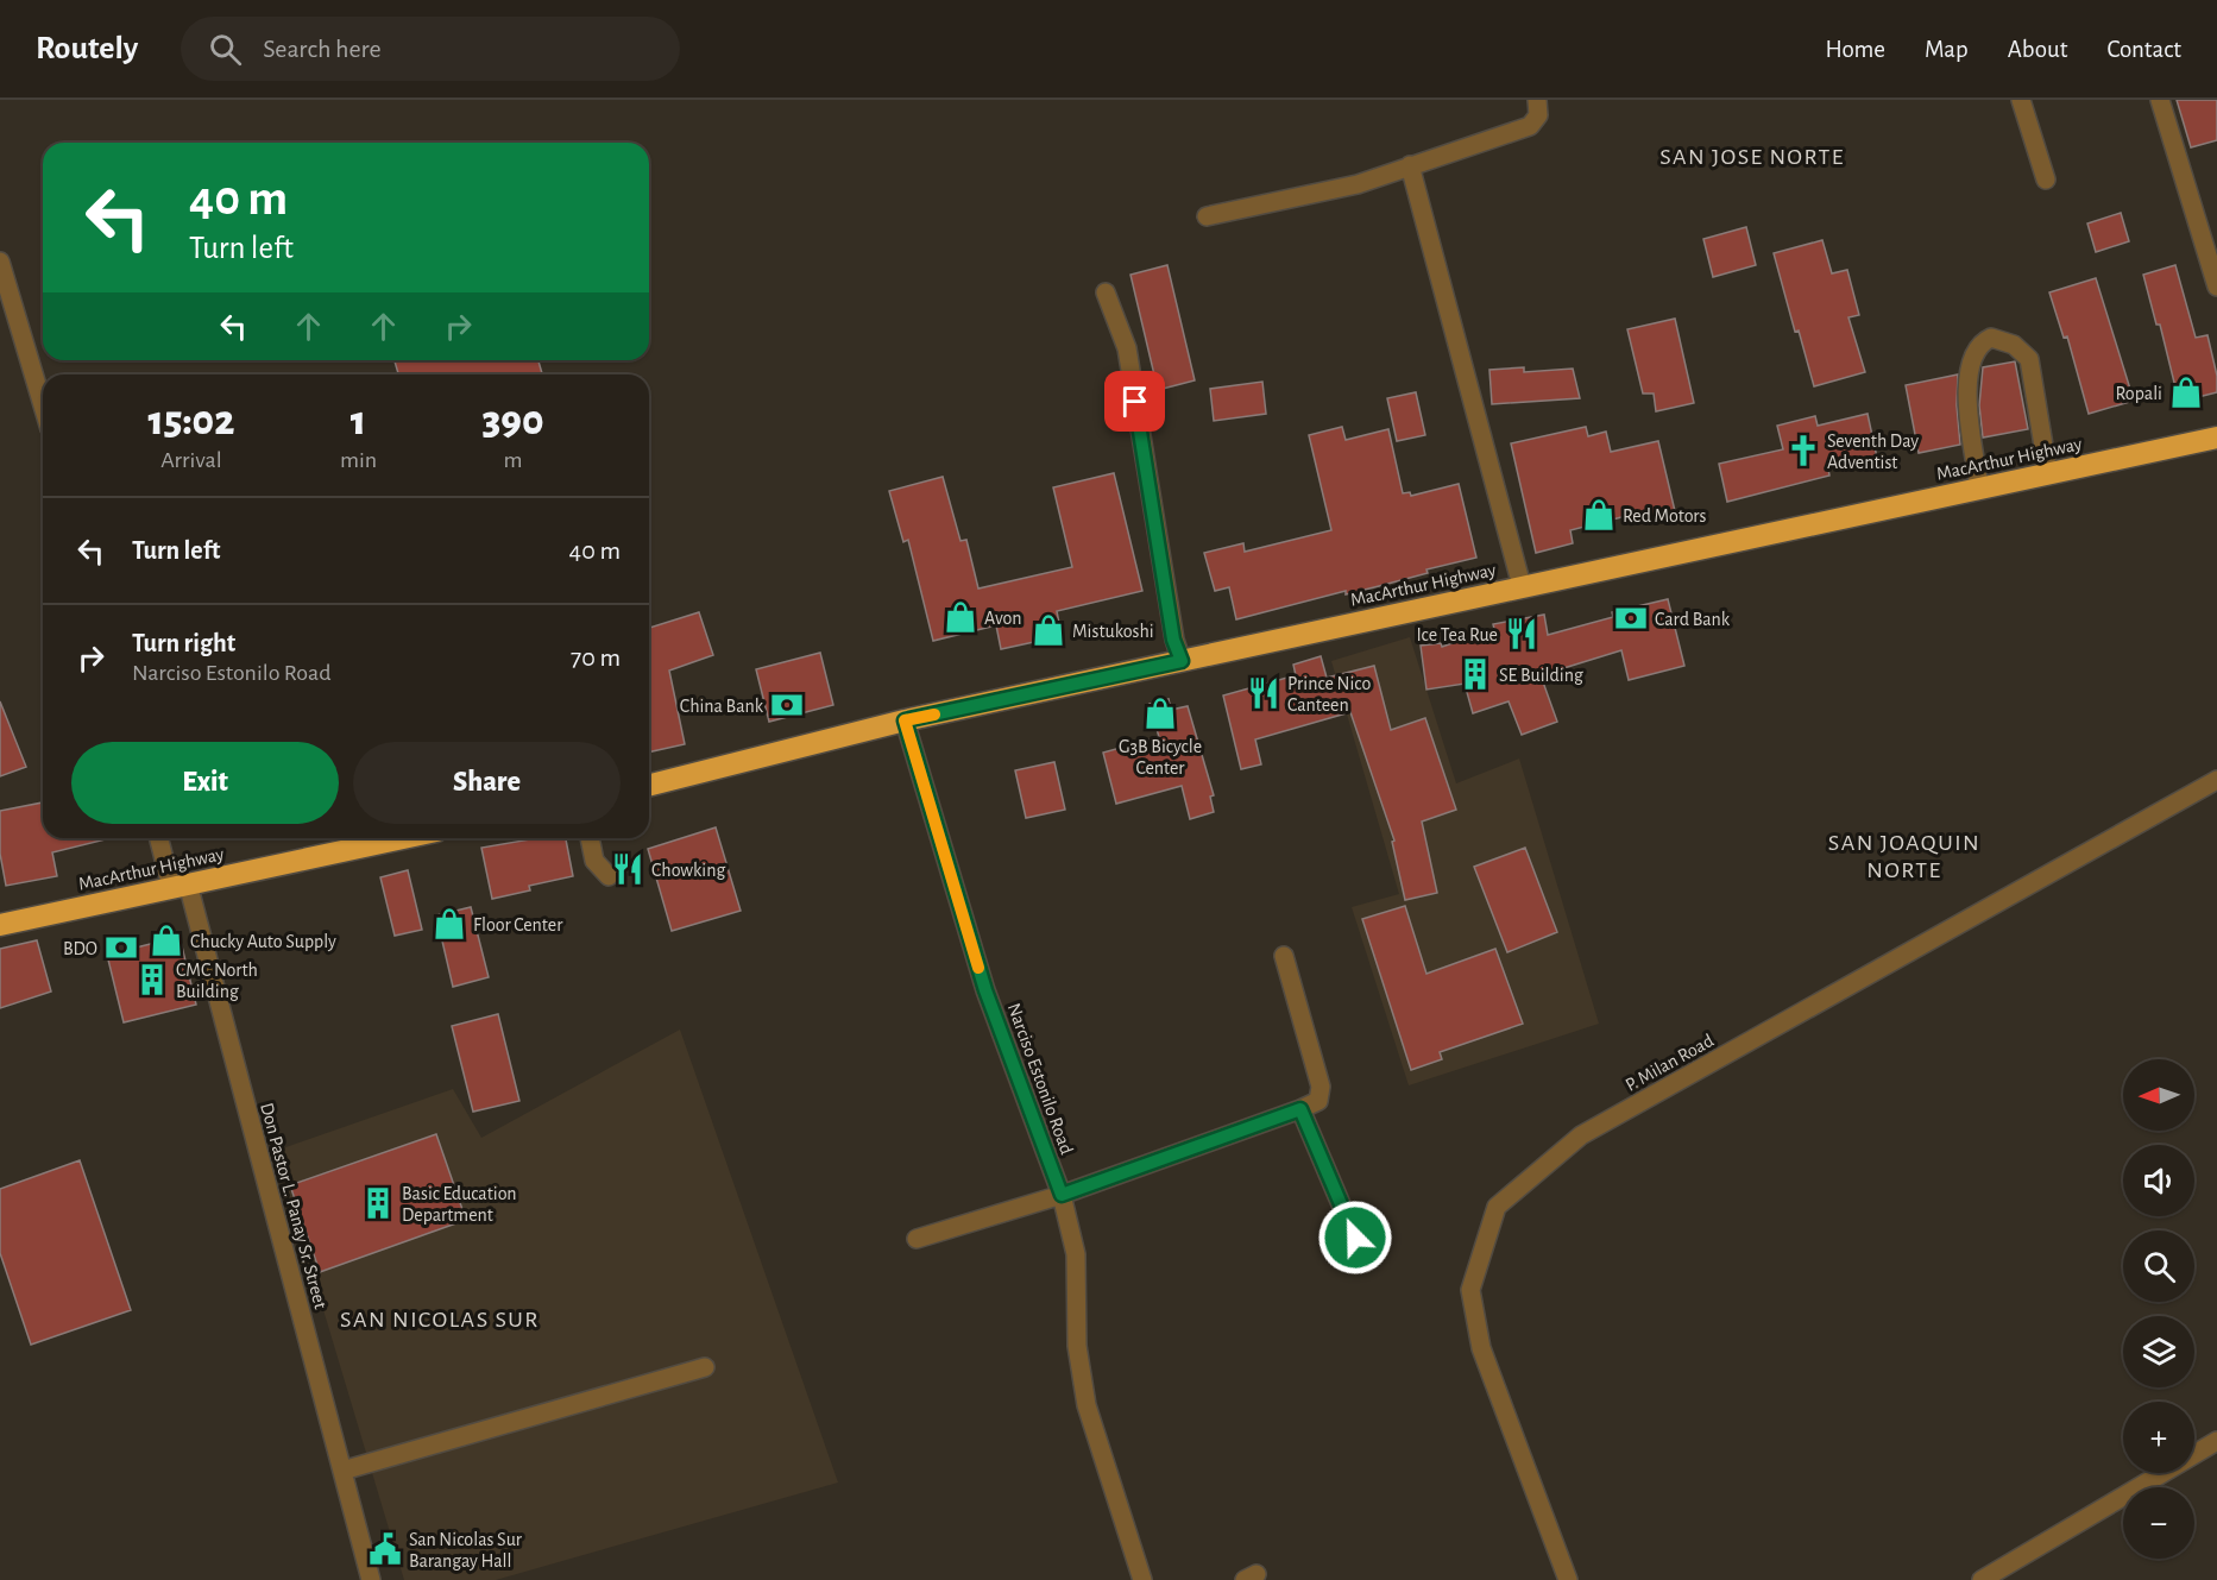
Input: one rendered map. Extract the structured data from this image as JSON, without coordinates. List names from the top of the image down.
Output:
{
  "streets": {
    "highway": ["MacArthur Highway"],
    "street": ["P. Milan Road", "Narciso Estonilo Road", "Don Pastor L. Panay Sr. Street"]
  },
  "crossings": [
    ["MacArthur Highway", "Narciso Estonilo Road"],
    ["MacArthur Highway", "Don Pastor L. Panay Sr. Street"]
  ],
  "districts": ["SAN JOSE NORTE", "SAN JOAQUIN NORTE", "SAN NICOLAS SUR"],
  "places": {
    "shop": [
      "Ropali",
      "Red Motors",
      "Avon",
      "Mistukoshi",
      "G3B Bicycle Center",
      "Floor Center",
      "Chucky Auto Supply"
    ],
    "church": ["Seventh Day Adventist"],
    "bank": ["Card Bank", "China Bank", "BDO"],
    "restaurant": ["Ice Tea Rue", "Prince Nico Canteen", "Chowking"],
    "building": ["SE Building", "CMC North Building", "Basic Education Department"],
    "public building": ["San Nicolas Sur Barangay Hall"]
  },
  "north": "left",
  "page": {
    "header": "Routely",
    "search": "Search here",
    "nav": [
      "Home",
      "Map",
      "About",
      "Contact"
    ],
    "turn": ["40 m", "Turn left"],
    "eta": [
      "15:02",
      "Arrival",
      "1",
      "min",
      "390",
      "m"
    ],
    "list": [
      {
        "name": "Turn left",
        "value": "40 m"
      },
      {
        "name": "Turn right",
        "note": "Narciso Estonilo Road",
        "value": "70 m"
      }
    ],
    "buttons": ["Exit", "Share"],
    "map_buttons": ["+", "−"]
  }
}
